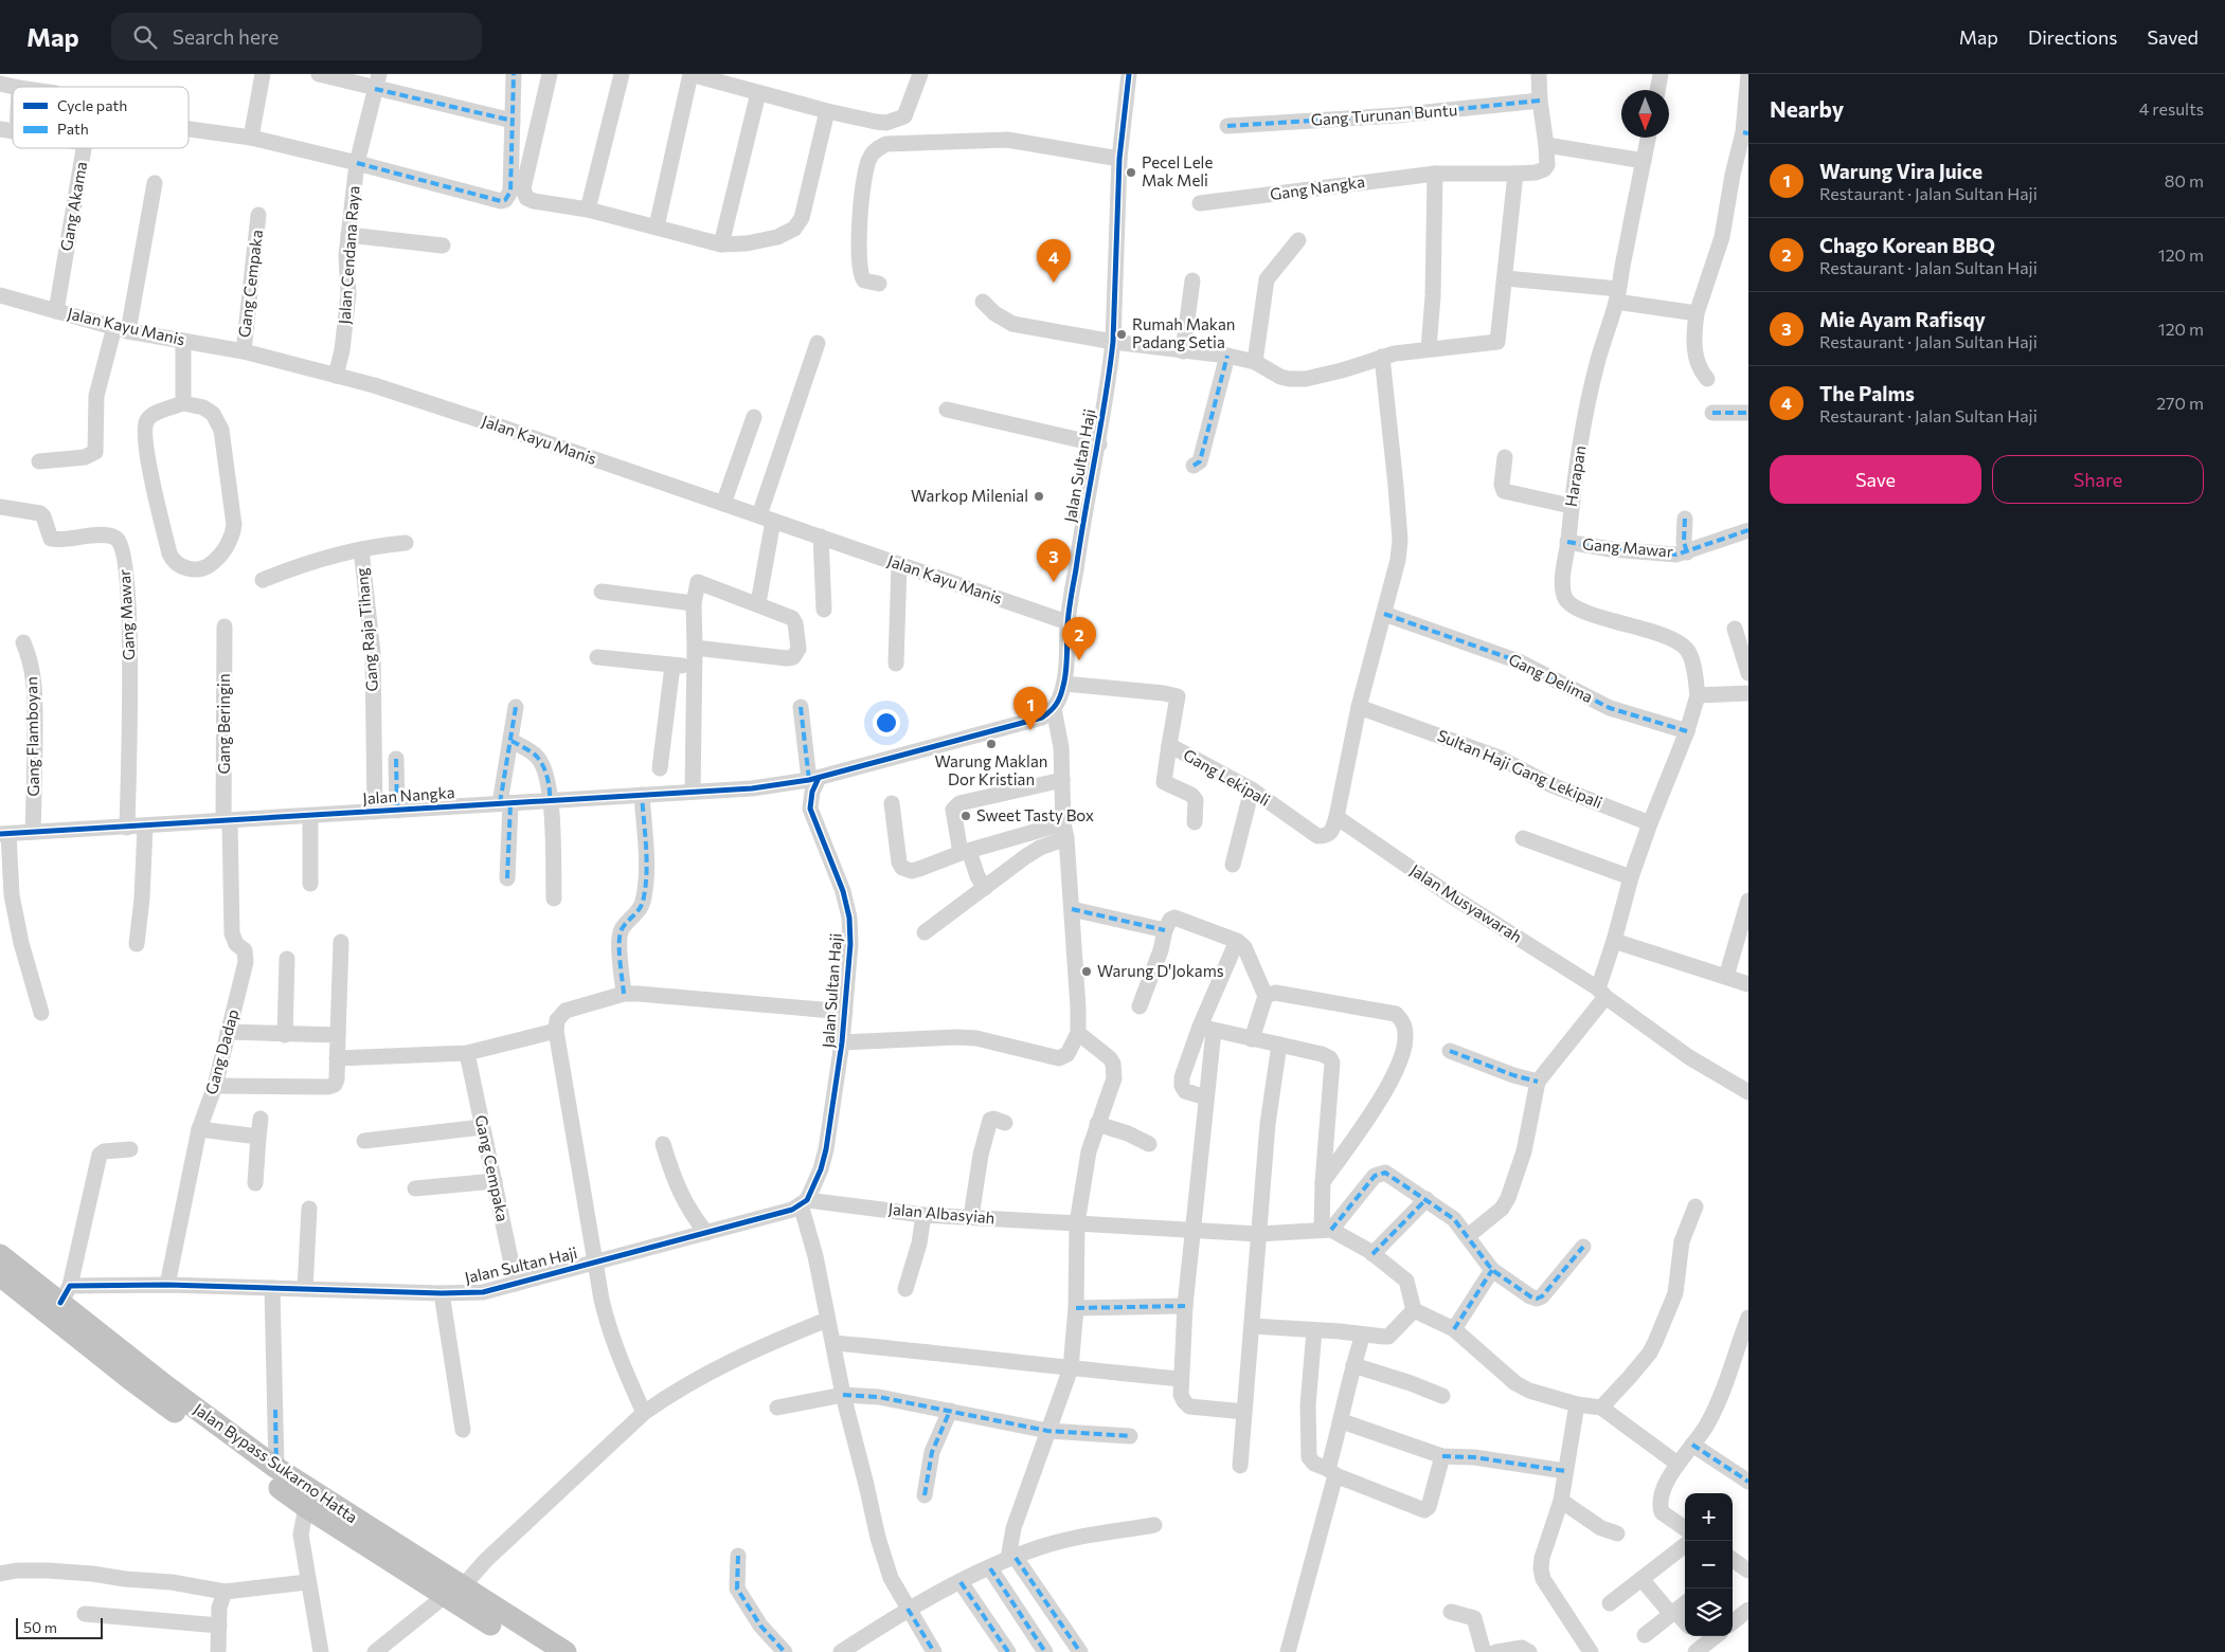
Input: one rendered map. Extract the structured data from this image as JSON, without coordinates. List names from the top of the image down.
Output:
{
  "streets": {
    "highway": ["Jalan Bypass Sukarno Hatta"],
    "street": [
      "Gang Turunan Buntu",
      "Gang Nangka",
      "Gang Akama",
      "Jalan Cendana Raya",
      "Gang Cempaka",
      "Jalan Kayu Manis",
      "Jalan Sultan Haji",
      "Harapan",
      "Gang Mawar",
      "Gang Raja Tihang",
      "Gang Delima",
      "Gang Beringin",
      "Gang Flamboyan",
      "Sultan Haji Gang Lekipali",
      "Gang Lekipali",
      "Jalan Nangka",
      "Jalan Musyawarah",
      "Gang Dadap",
      "Jalan Albasyiah"
    ]
  },
  "crossings": [
    ["Gang Turunan Buntu", "Gang Nangka"],
    ["Gang Akama", "Jalan Kayu Manis"],
    ["Jalan Cendana Raya", "Jalan Kayu Manis"],
    ["Gang Cempaka", "Jalan Kayu Manis"],
    ["Gang Cempaka", "Jalan Sultan Haji"],
    ["Jalan Kayu Manis", "Jalan Sultan Haji"],
    ["Jalan Sultan Haji", "Gang Lekipali"],
    ["Jalan Sultan Haji", "Jalan Nangka"],
    ["Jalan Sultan Haji", "Gang Dadap"],
    ["Jalan Sultan Haji", "Jalan Albasyiah"],
    ["Jalan Sultan Haji", "Jalan Bypass Sukarno Hatta"],
    ["Harapan", "Gang Mawar"],
    ["Gang Mawar", "Jalan Nangka"],
    ["Gang Raja Tihang", "Jalan Nangka"],
    ["Gang Beringin", "Jalan Nangka"],
    ["Gang Beringin", "Gang Dadap"],
    ["Gang Flamboyan", "Jalan Nangka"],
    ["Gang Lekipali", "Jalan Musyawarah"],
    ["Jalan Nangka", "Gang Dadap"]
  ],
  "places": [
    "Pecel Lele Mak Meli",
    "Rumah Makan Padang Setia",
    "Warkop Milenial",
    "Warung Maklan Dor Kristian",
    "Sweet Tasty Box",
    "Warung D'Jokams"
  ],
  "legend": ["Cycle path", "Path"],
  "scale_bar": "50 m",
  "north": "bottom",
  "page": {
    "header": "Map",
    "search": "Search here",
    "nav": ["Map", "Directions", "Saved"],
    "heading": ["Nearby", "4 results"],
    "list": [
      {
        "mark": "1",
        "name": "Warung Vira Juice",
        "note": "Restaurant · Jalan Sultan Haji",
        "value": "80 m"
      },
      {
        "mark": "2",
        "name": "Chago Korean BBQ",
        "note": "Restaurant · Jalan Sultan Haji",
        "value": "120 m"
      },
      {
        "mark": "3",
        "name": "Mie Ayam Rafisqy",
        "note": "Restaurant · Jalan Sultan Haji",
        "value": "120 m"
      },
      {
        "mark": "4",
        "name": "The Palms",
        "note": "Restaurant · Jalan Sultan Haji",
        "value": "270 m"
      }
    ],
    "pins": [
      "4",
      "3",
      "2",
      "1"
    ],
    "buttons": ["Save", "Share"],
    "map_buttons": ["+", "−"],
    "scale": "50 m"
  }
}
